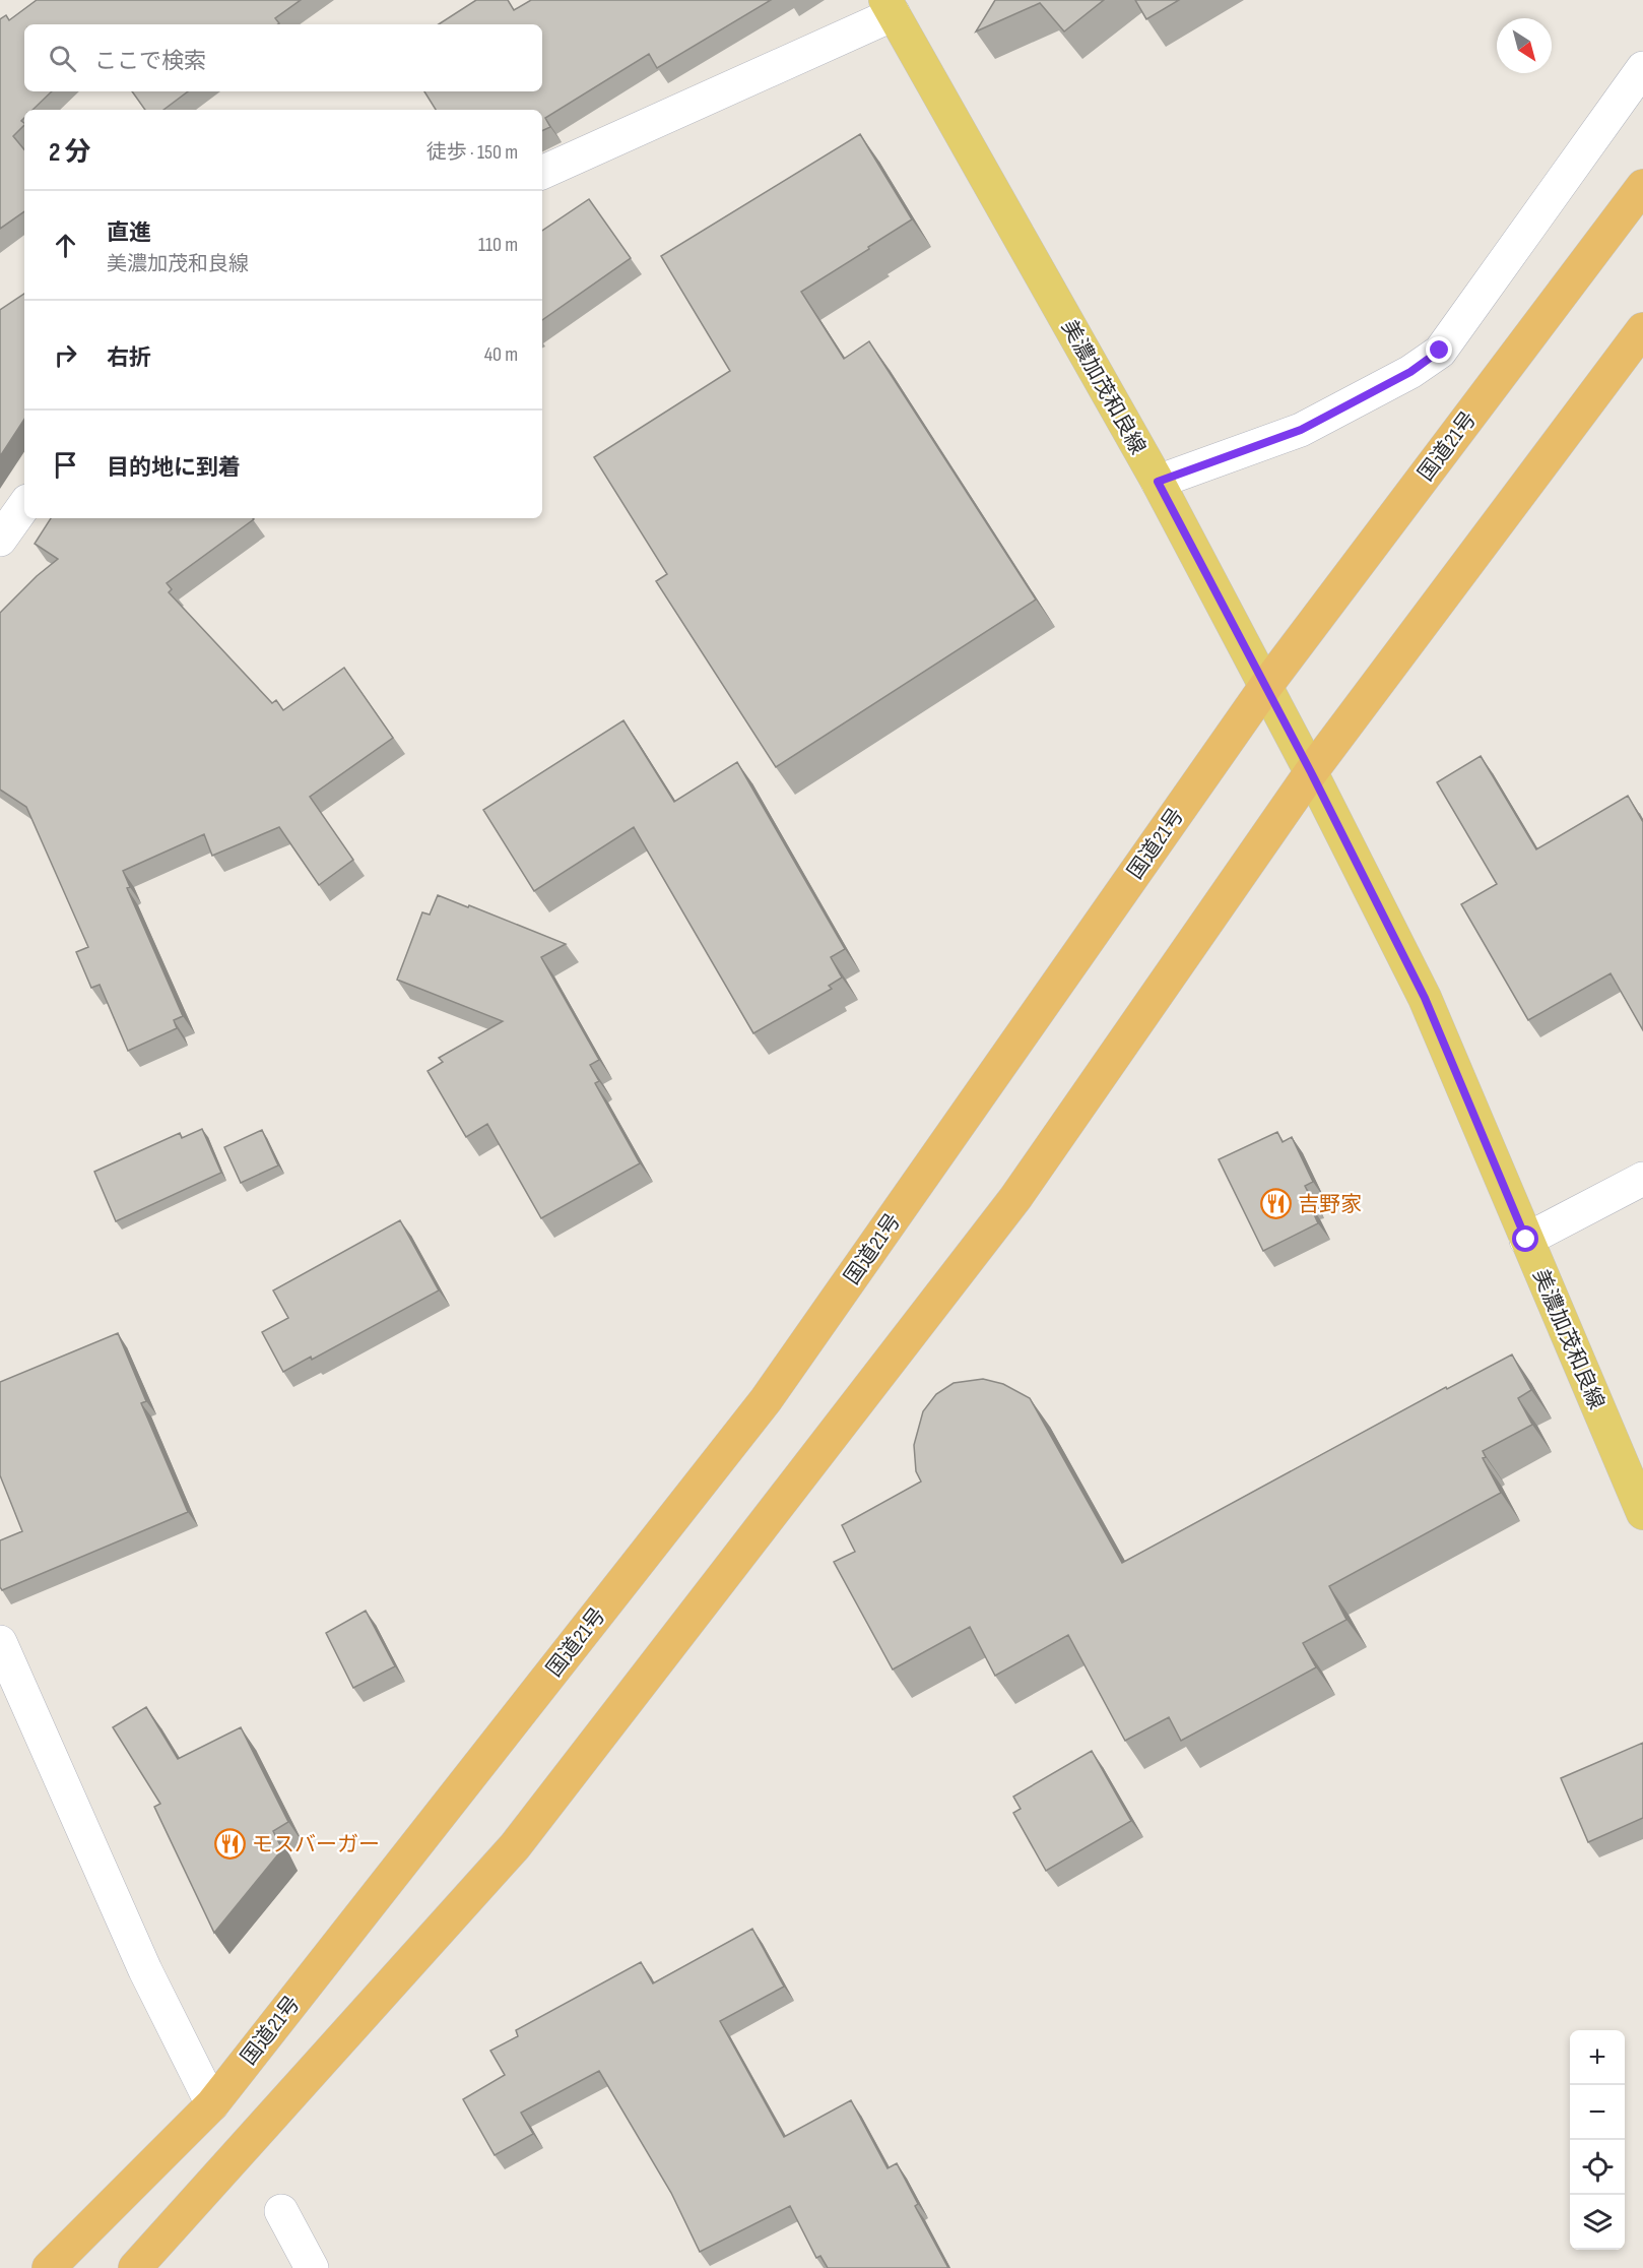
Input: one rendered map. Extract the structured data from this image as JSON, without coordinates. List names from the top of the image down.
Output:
{
  "streets": {
    "highway": ["国道21号"],
    "main road": ["美濃加茂和良線"]
  },
  "crossings": [
    ["美濃加茂和良線", "国道21号"]
  ],
  "places": {
    "restaurant": ["吉野家", "モスバーガー"]
  },
  "north": "bottom right",
  "page": {
    "search": "ここで検索",
    "heading": ["2 分", "徒歩 · 150 m"],
    "list": [
      ["直進", "美濃加茂和良線", "110 m"],
      ["右折", "40 m"],
      "目的地に到着"
    ],
    "map_buttons": ["+", "−"]
  }
}
